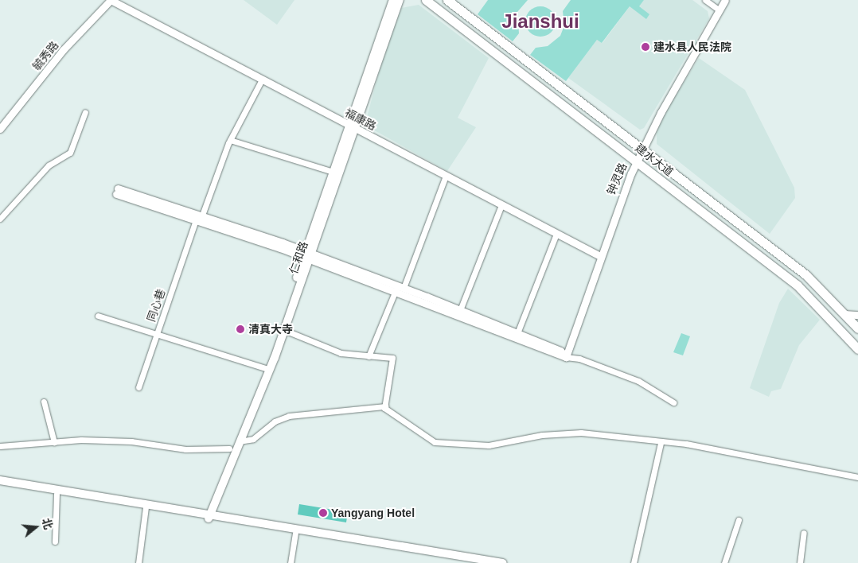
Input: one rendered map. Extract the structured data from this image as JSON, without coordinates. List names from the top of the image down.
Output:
{
  "streets": {
    "main road": ["建水大道", "仁和路"],
    "street": [
      "毓秀路",
      "福康路",
      "钟灵路",
      "同心巷"
    ]
  },
  "crossings": [
    ["毓秀路", "福康路"],
    ["福康路", "钟灵路"],
    ["福康路", "仁和路"],
    ["福康路", "同心巷"],
    ["建水大道", "钟灵路"],
    ["仁和路", "同心巷"]
  ],
  "districts": ["Jianshui"],
  "places": ["建水县人民法院", "清真大寺", "Yangyang Hotel"],
  "north": "right"
}
